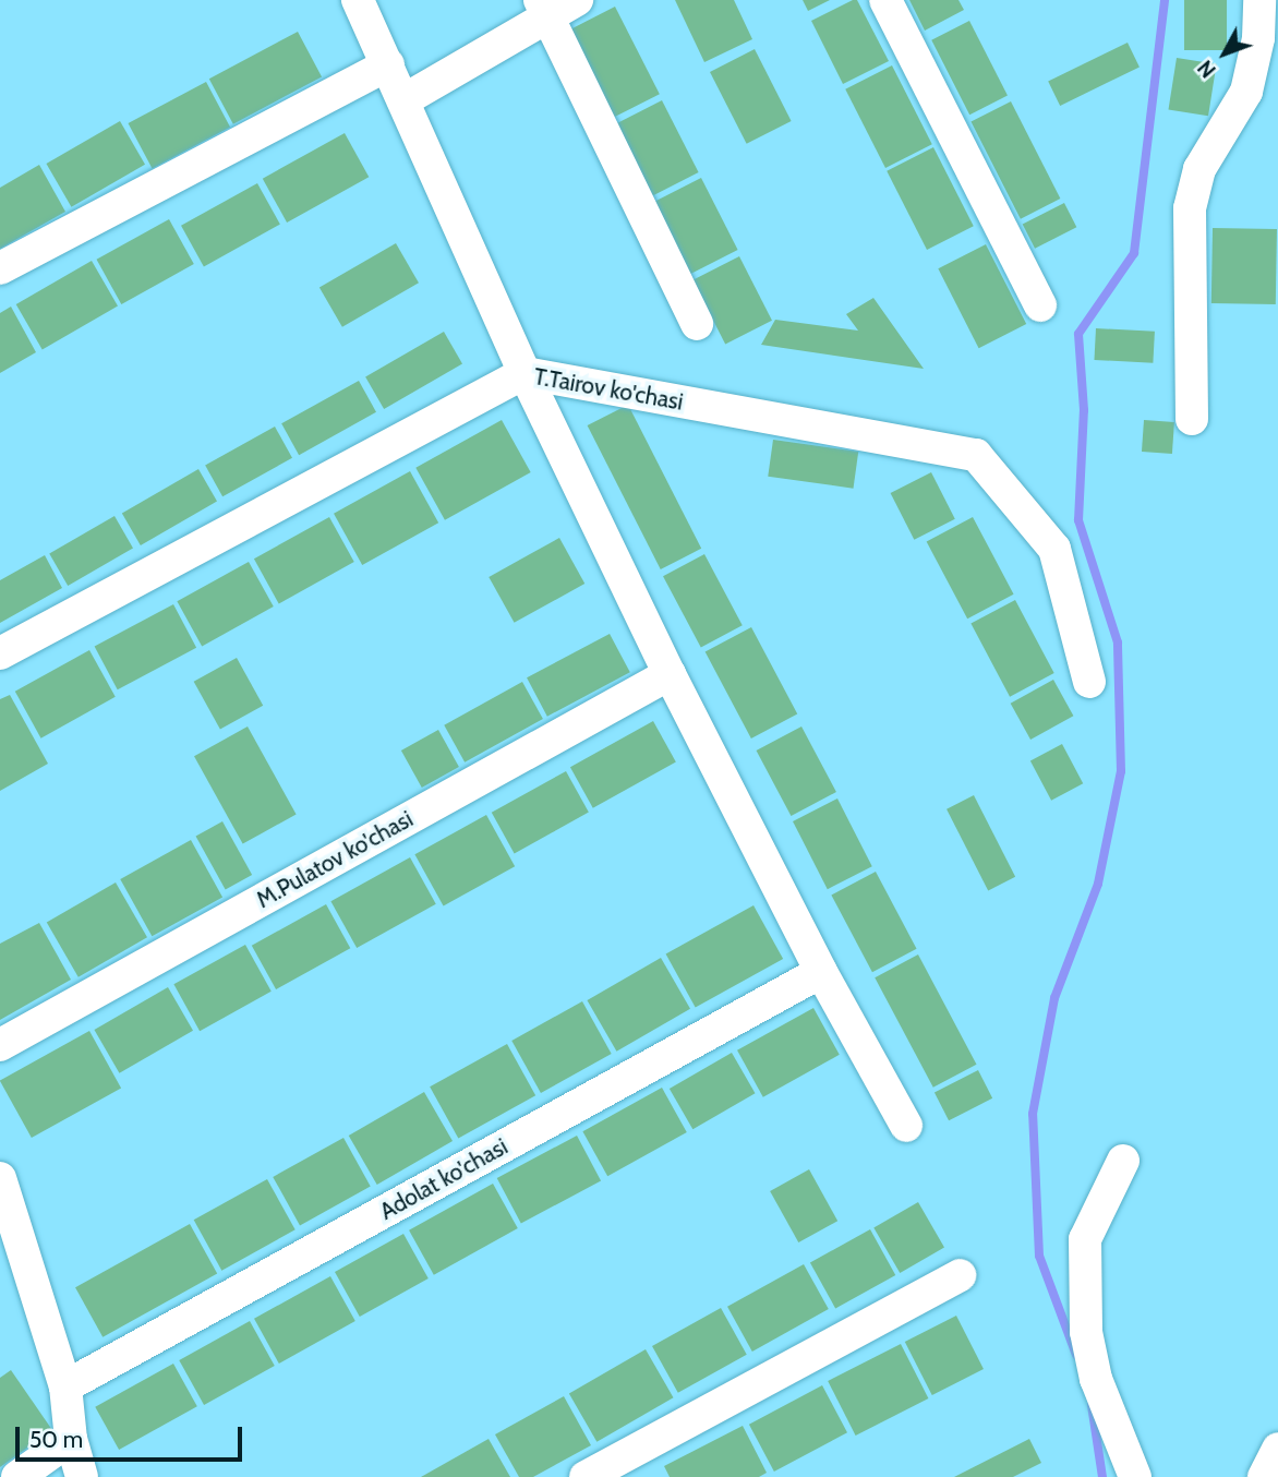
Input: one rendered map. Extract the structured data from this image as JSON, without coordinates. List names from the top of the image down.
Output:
{
  "streets": {
    "street": ["T.Tairov ko'chasi", "M.Pulatov ko'chasi", "Adolat ko'chasi"]
  },
  "scale_bar": "50 m",
  "north": "bottom left"
}
